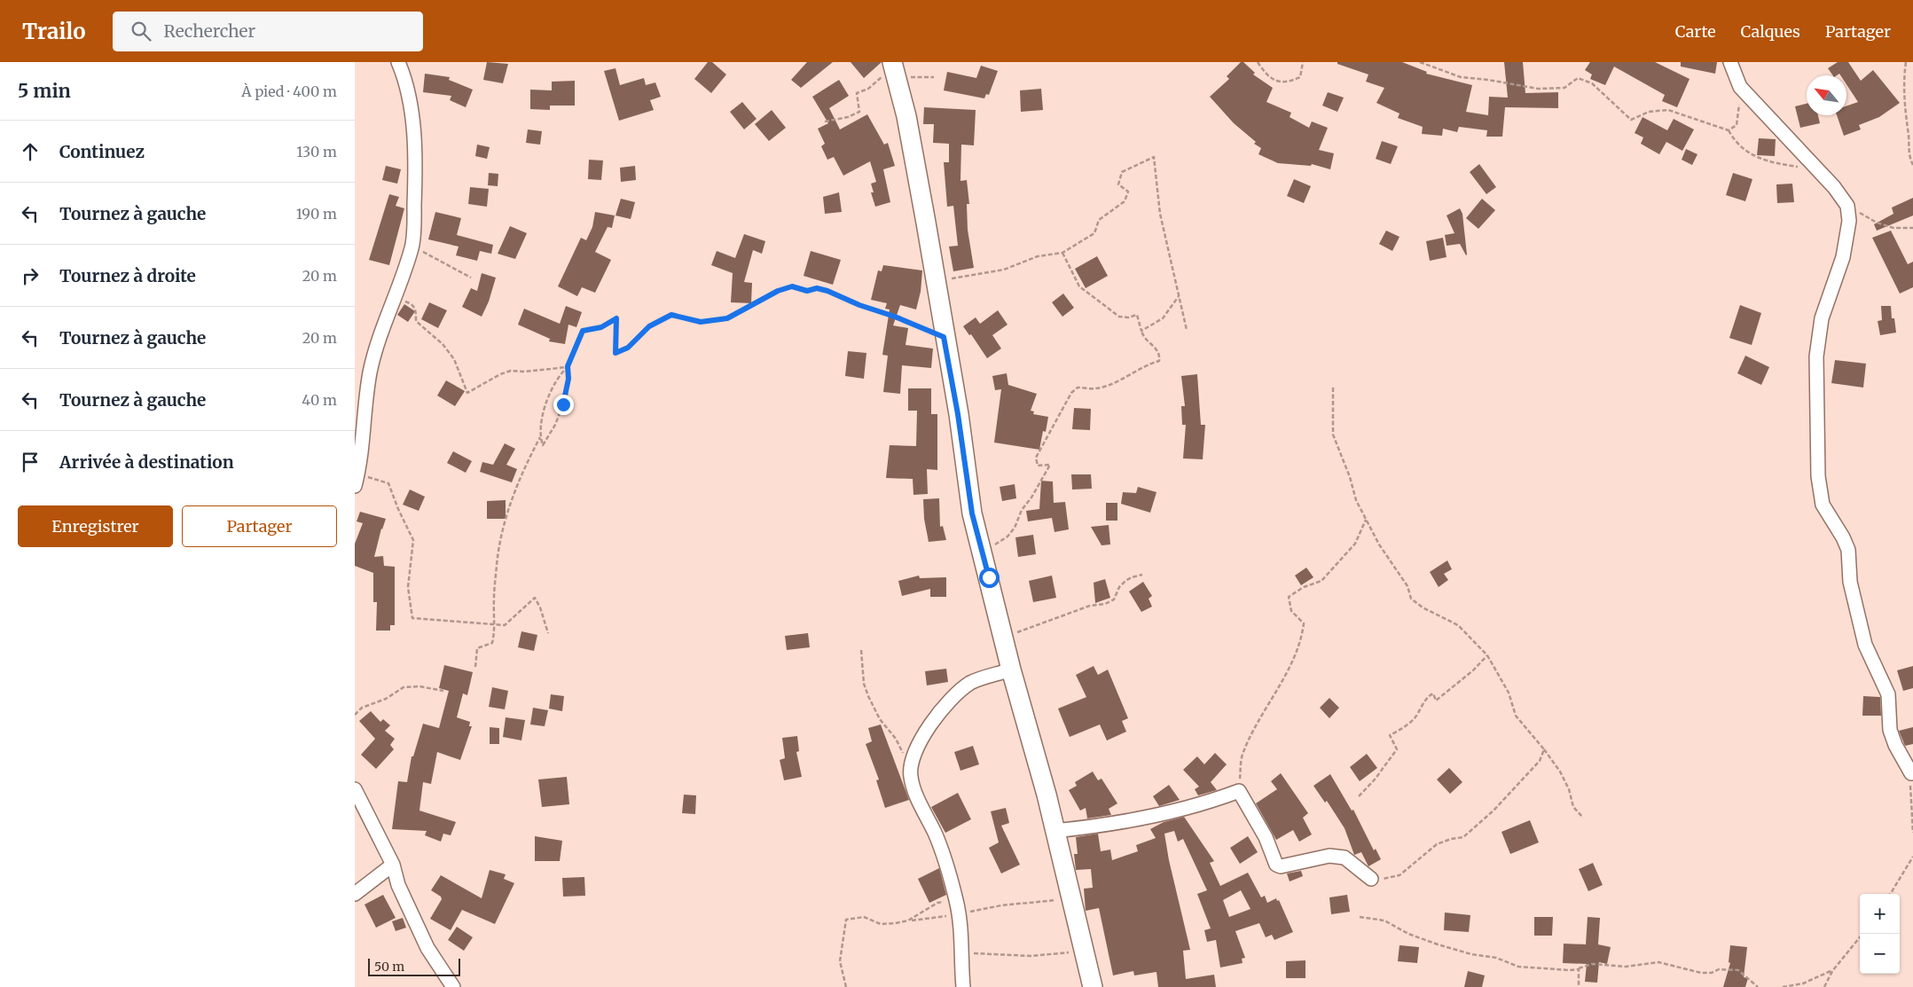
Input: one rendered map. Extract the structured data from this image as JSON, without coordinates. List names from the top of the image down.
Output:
{
  "scale_bar": "50 m",
  "north": "top left",
  "page": {
    "header": "Trailo",
    "search": "Rechercher",
    "nav": ["Carte", "Calques", "Partager"],
    "heading": ["5 min", "À pied · 400 m"],
    "list": [
      ["Continuez", "130 m"],
      ["Tournez à gauche", "190 m"],
      ["Tournez à droite", "20 m"],
      ["Tournez à gauche", "20 m"],
      ["Tournez à gauche", "40 m"],
      "Arrivée à destination"
    ],
    "buttons": ["Enregistrer", "Partager"],
    "map_buttons": ["+", "−"],
    "scale": "50 m"
  }
}
